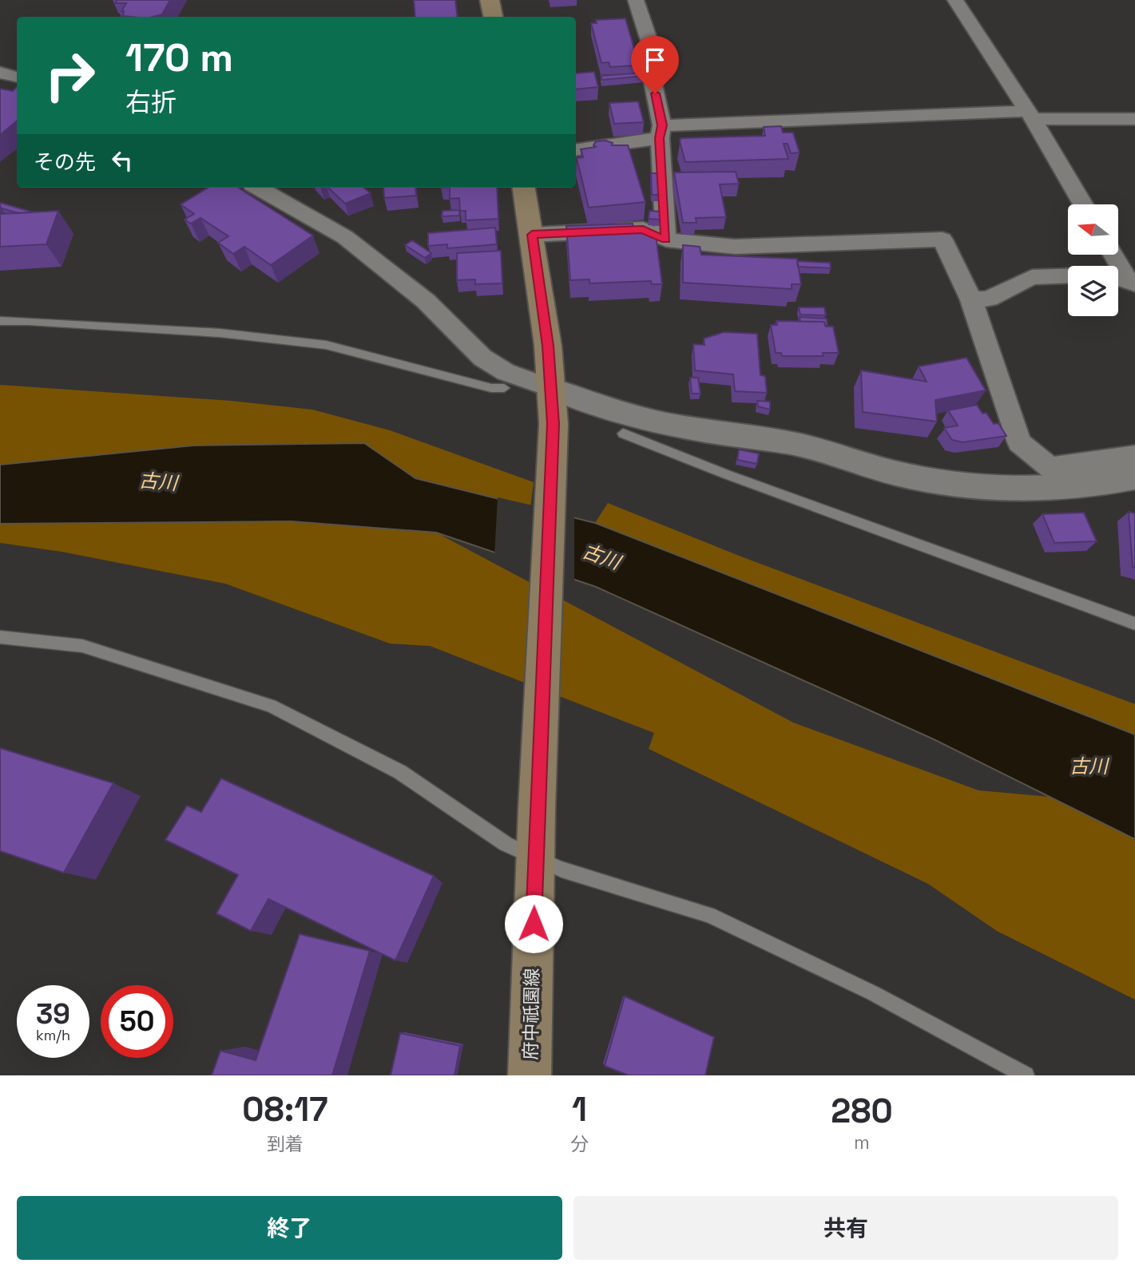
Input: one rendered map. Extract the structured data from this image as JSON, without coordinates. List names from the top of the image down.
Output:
{
  "streets": {
    "main road": ["府中祇園線"]
  },
  "water": ["古川"],
  "north": "left",
  "page": {
    "turn": ["170 m", "右折"],
    "then": "その先",
    "speed": "39 km/h",
    "limit": "50",
    "eta": [
      "08:17",
      "到着",
      "1",
      "分",
      "280",
      "m"
    ],
    "buttons": ["終了", "共有"]
  }
}
